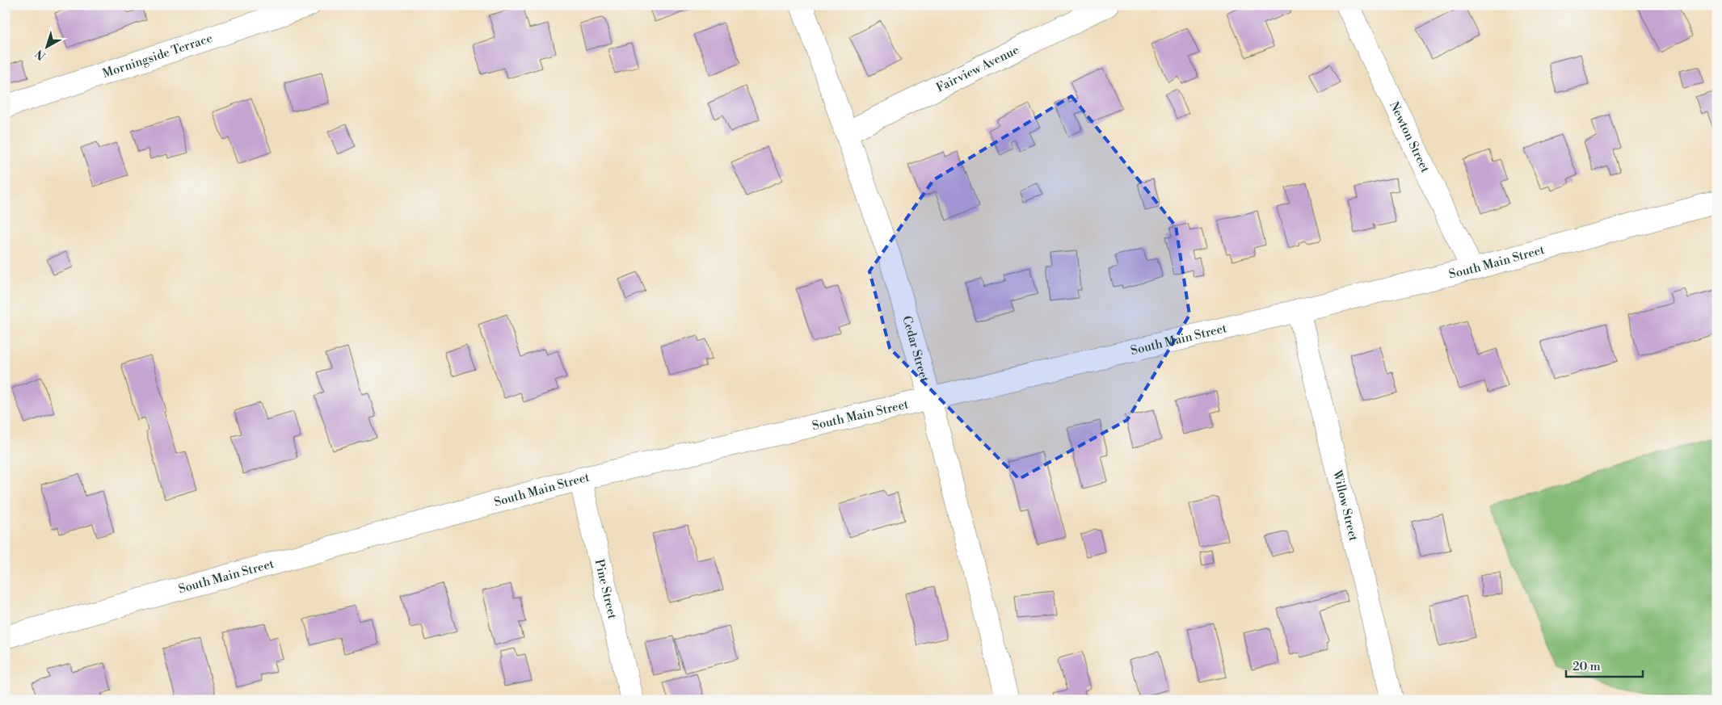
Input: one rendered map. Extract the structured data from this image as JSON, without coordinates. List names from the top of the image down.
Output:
{
  "streets": {
    "street": [
      "Morningside Terrace",
      "Fairview Avenue",
      "Newton Street",
      "South Main Street",
      "Cedar Street",
      "Willow Street",
      "Pine Street"
    ]
  },
  "crossings": [
    ["Fairview Avenue", "Cedar Street"],
    ["Newton Street", "South Main Street"],
    ["South Main Street", "Cedar Street"],
    ["South Main Street", "Willow Street"],
    ["South Main Street", "Pine Street"]
  ],
  "scale_bar": "20 m",
  "north": "bottom left"
}
